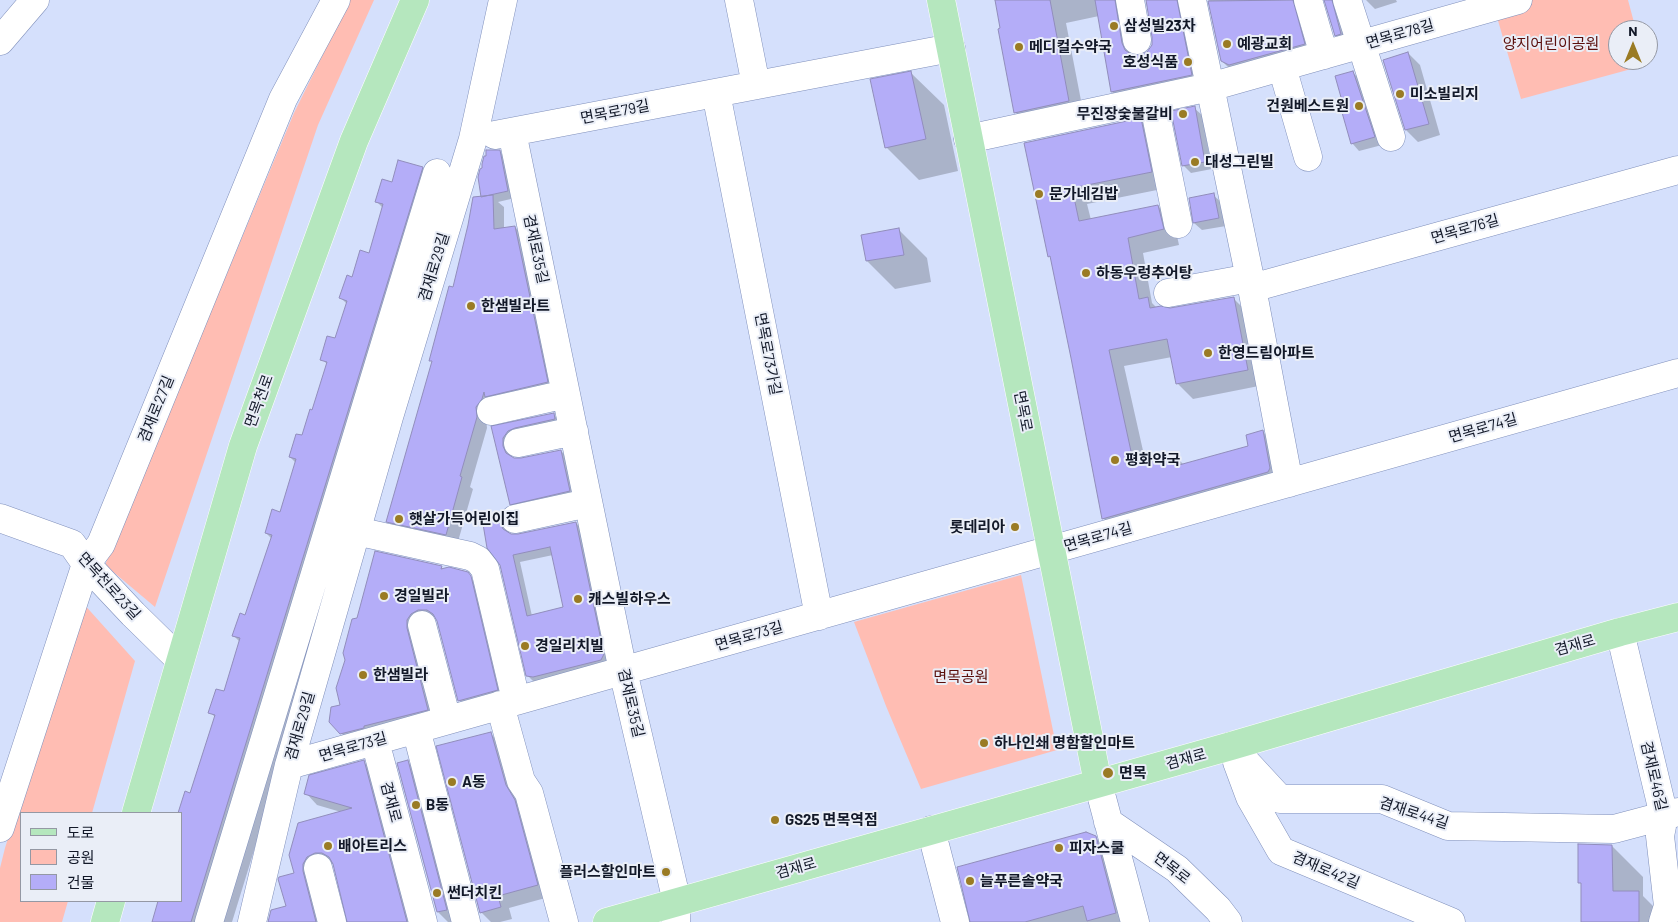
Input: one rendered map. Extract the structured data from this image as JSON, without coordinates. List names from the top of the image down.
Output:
{
  "streets": {
    "main road": ["면목천로", "면목로", "겸재로"],
    "street": [
      "면목로78길",
      "면목로79길",
      "면목로76길",
      "겸재로35길",
      "겸재로29길",
      "면목로73가길",
      "겸재로27길",
      "면목로74길",
      "면목천로23길",
      "면목로73길",
      "겸재로46길",
      "겸재로44길",
      "겸재로42길"
    ]
  },
  "crossings": [
    ["면목로78길", "면목로"],
    ["면목로79길", "겸재로35길"],
    ["면목로79길", "겸재로29길"],
    ["면목로79길", "면목로73가길"],
    ["면목로79길", "면목로"],
    ["겸재로35길", "면목로73길"],
    ["겸재로35길", "겸재로"],
    ["겸재로29길", "면목로73길"],
    ["면목로73가길", "면목로73길"],
    ["면목천로", "면목천로23길"],
    ["겸재로27길", "면목천로23길"],
    ["면목로", "면목로74길"],
    ["면목로", "면목로73길"],
    ["면목로", "겸재로"],
    ["면목로74길", "면목로73길"],
    ["면목로73길", "겸재로"],
    ["겸재로", "겸재로46길"],
    ["겸재로", "겸재로44길"],
    ["겸재로", "겸재로42길"],
    ["겸재로46길", "겸재로44길"],
    ["겸재로44길", "겸재로42길"]
  ],
  "parks": ["양지어린이공원", "면목공원"],
  "places": [
    "삼성빌23차",
    "예광교회",
    "메디컬수약국",
    "호성식품",
    "미소빌리지",
    "건원베스트원",
    "무진장숯불갈비",
    "대성그린빌",
    "문가네김밥",
    "하동우렁추어탕",
    "한샘빌라트",
    "한영드림아파트",
    "평화약국",
    "햇살가득어린이집",
    "롯데리아",
    "경일빌라",
    "캐스빌하우스",
    "경일리치빌",
    "한샘빌라",
    "하나인쇄 명함할인마트",
    "면목",
    "A동",
    "B동",
    "GS25 면목역점",
    "배아트리스",
    "피자스쿨",
    "플러스할인마트",
    "늘푸른솔약국",
    "썬더치킨"
  ],
  "legend": ["도로", "공원", "건물"],
  "north": "top"
}
